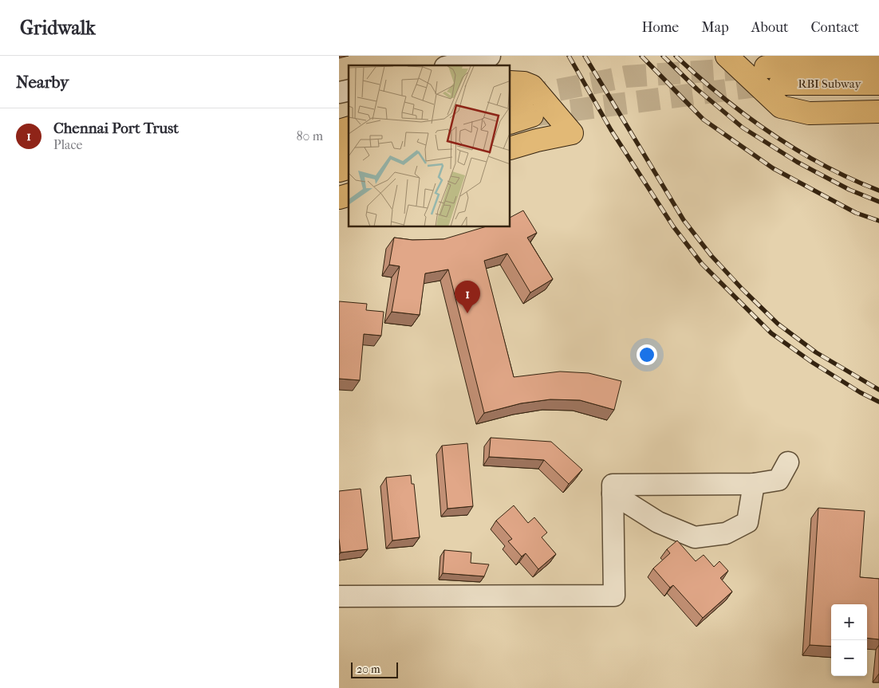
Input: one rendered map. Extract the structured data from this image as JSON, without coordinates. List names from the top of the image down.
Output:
{
  "streets": {
    "main road": ["RBI Subway"]
  },
  "scale_bar": "20 m",
  "page": {
    "header": "Gridwalk",
    "nav": [
      "Home",
      "Map",
      "About",
      "Contact"
    ],
    "heading": "Nearby",
    "list": [
      {
        "mark": "1",
        "name": "Chennai Port Trust",
        "note": "Place",
        "value": "80 m"
      }
    ],
    "pins": "1",
    "map_buttons": ["+", "−"],
    "scale": "20 m"
  }
}
